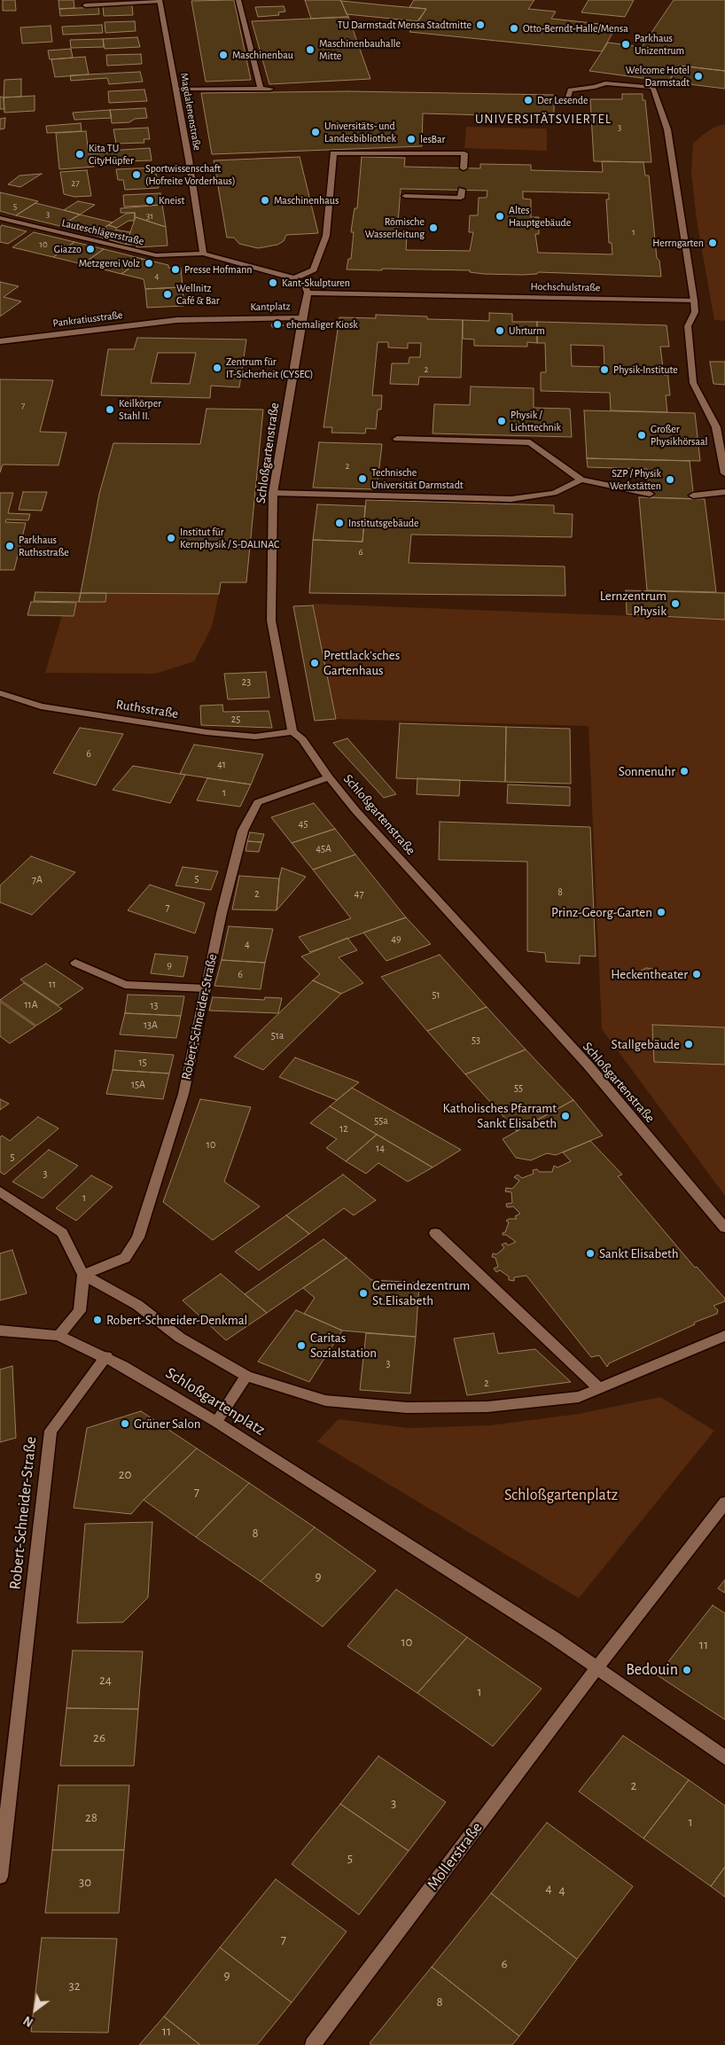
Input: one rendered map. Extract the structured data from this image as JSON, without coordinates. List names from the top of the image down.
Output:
{
  "streets": {
    "street": [
      "Magdalenenstraße",
      "Lauteschlägerstraße",
      "Hochschulstraße",
      "Kantplatz",
      "Pankratiusstraße",
      "Schloßgartenstraße",
      "Ruthsstraße",
      "Robert-Schneider-Straße",
      "Schloßgartenplatz",
      "Mollerstraße"
    ]
  },
  "crossings": [
    ["Magdalenenstraße", "Lauteschlägerstraße"],
    ["Hochschulstraße", "Kantplatz"],
    ["Kantplatz", "Pankratiusstraße"],
    ["Kantplatz", "Schloßgartenstraße"],
    ["Schloßgartenstraße", "Ruthsstraße"],
    ["Schloßgartenstraße", "Robert-Schneider-Straße"],
    ["Robert-Schneider-Straße", "Schloßgartenplatz"],
    ["Schloßgartenplatz", "Mollerstraße"]
  ],
  "districts": ["UNIVERSITÄTSVIERTEL"],
  "parks": ["Schloßgartenplatz"],
  "places": [
    "TU Darmstadt Mensa Stadtmitte",
    "Otto-Berndt-Halle/Mensa",
    "Parkhaus Unizentrum",
    "Maschinenbauhalle Mitte",
    "Maschinenbau",
    "Welcome Hotel Darmstadt",
    "Der Lesende",
    "Universitäts- und Landesbibliothek",
    "lesBar",
    "Kita TU CityHüpfer",
    "Sportwissenschaft (Hofreite Vorderhaus)",
    "Kneist",
    "Maschinenhaus",
    "Altes Hauptgebäude",
    "Römische Wasserleitung",
    "Herrngarten",
    "Giazzo",
    "Metzgerei Volz",
    "Presse Hofmann",
    "Kant-Skulpturen",
    "Wellnitz Café & Bar",
    "ehemaliger Kiosk",
    "Uhrturm",
    "Zentrum für IT-Sicherheit (CYSEC)",
    "Physik-Institute",
    "Keilkörper Stahl II.",
    "Physik / Lichttechnik",
    "Großer Physikhörsaal",
    "Technische Universität Darmstadt",
    "SZP / Physik Werkstätten",
    "Institutsgebäude",
    "Institut für Kernphysik / S-DALINAC",
    "Parkhaus Ruthsstraße",
    "Lernzentrum Physik",
    "Prettlack'sches Gartenhaus",
    "Sonnenuhr",
    "Prinz-Georg-Garten",
    "Heckentheater",
    "Stallgebäude",
    "Katholisches Pfarramt Sankt Elisabeth",
    "Sankt Elisabeth",
    "Gemeindezentrum St.Elisabeth",
    "Robert-Schneider-Denkmal",
    "Caritas Sozialstation",
    "Grüner Salon",
    "Bedouin"
  ],
  "house_numbers": [
    "3",
    "27",
    "5",
    "3",
    "31",
    "1",
    "10",
    "4",
    "2",
    "7",
    "2",
    "6",
    "23",
    "25",
    "6",
    "41",
    "1",
    "45",
    "45A",
    "5",
    "7A",
    "8",
    "2",
    "47",
    "7",
    "49",
    "4",
    "9",
    "6",
    "11",
    "51",
    "11A",
    "13",
    "13A",
    "51a",
    "53",
    "15",
    "15A",
    "55",
    "55a",
    "12",
    "10",
    "14",
    "5",
    "3",
    "1",
    "3",
    "2",
    "20",
    "7",
    "8",
    "9",
    "10",
    "11",
    "24",
    "1",
    "26",
    "2",
    "3",
    "28",
    "1",
    "5",
    "30",
    "4",
    "4",
    "7",
    "6",
    "9",
    "32",
    "8",
    "11"
  ],
  "north": "bottom left"
}
